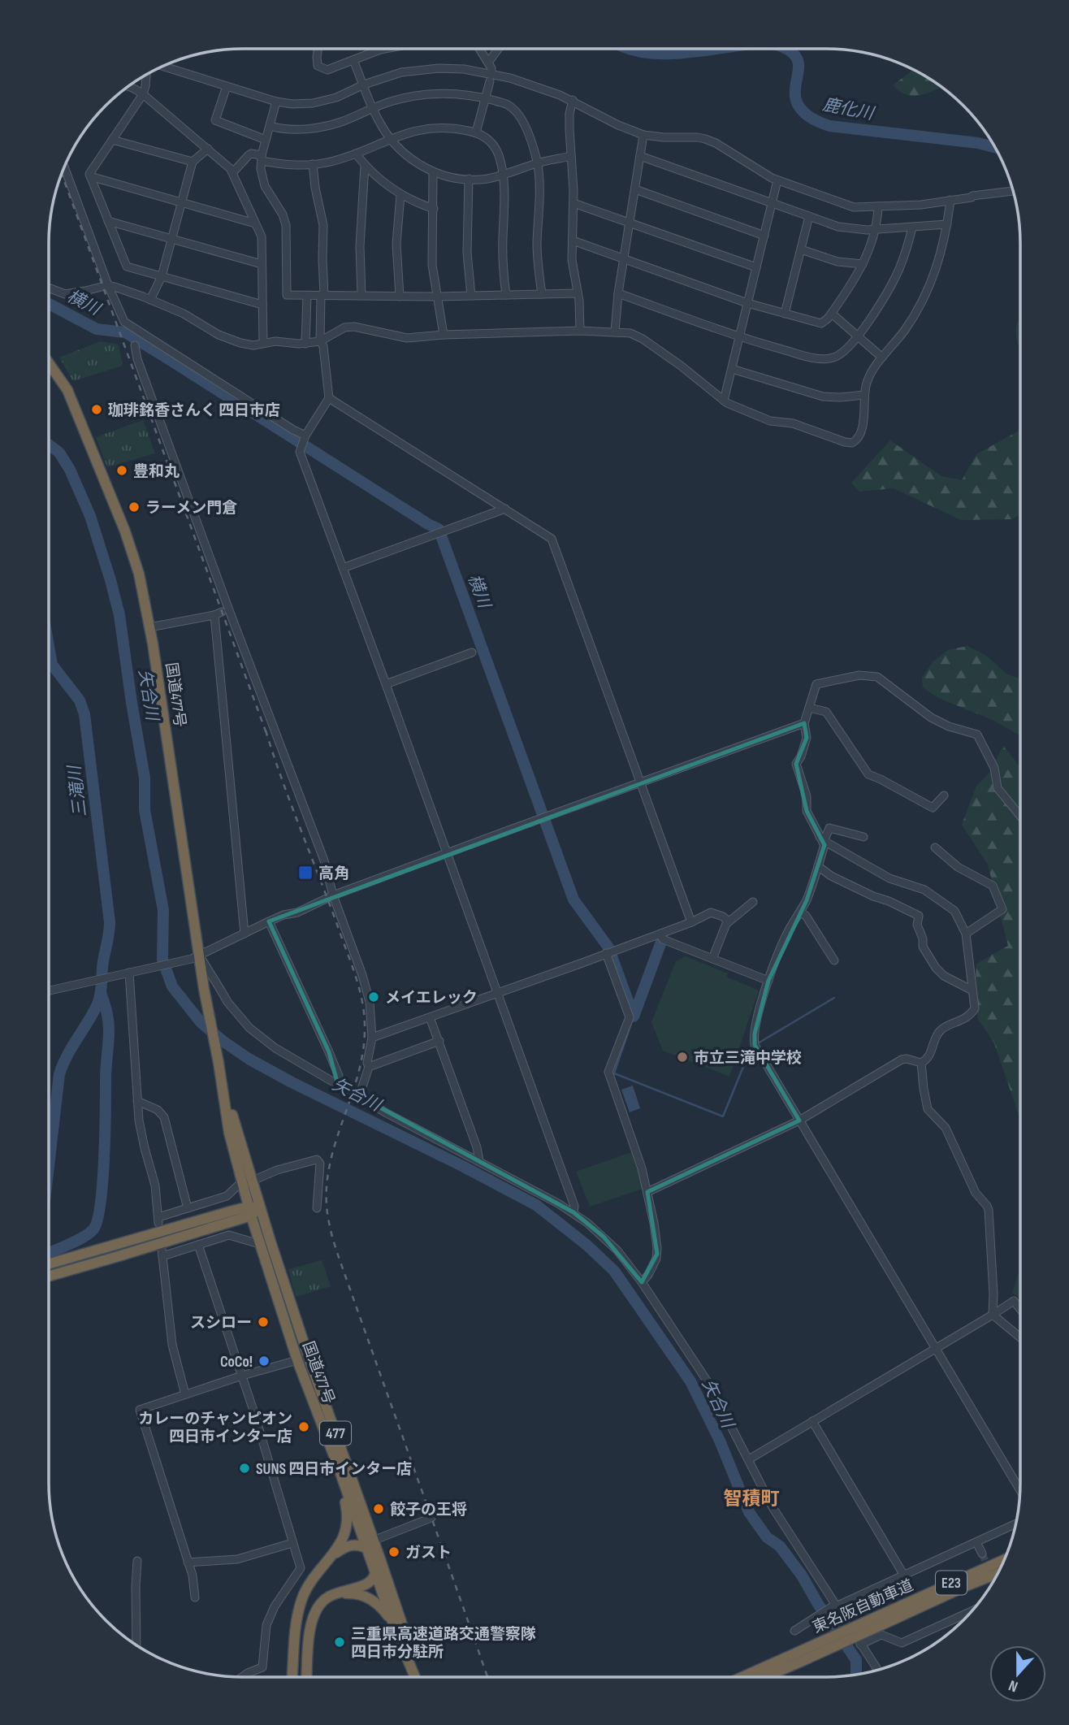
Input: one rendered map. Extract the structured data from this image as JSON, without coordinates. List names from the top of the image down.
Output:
{
  "streets": {
    "highway": [
      "国道477号",
      "477",
      "E23",
      "東名阪自動車道"
    ]
  },
  "districts": ["智積町"],
  "water": [
    "鹿化川",
    "横川",
    "矢合川",
    "三滝川"
  ],
  "places": {
    "other": [
      "珈琲銘香さんく 四日市店",
      "豊和丸",
      "ラーメン門倉",
      "メイエレック",
      "市立三滝中学校",
      "スシロー",
      "CoCo!",
      "カレーのチャンピオン 四日市インター店",
      "SUNS 四日市インター店",
      "餃子の王将",
      "ガスト",
      "三重県高速道路交通警察隊 四日市分駐所"
    ],
    "transit": ["高角"]
  },
  "north": "bottom"
}
